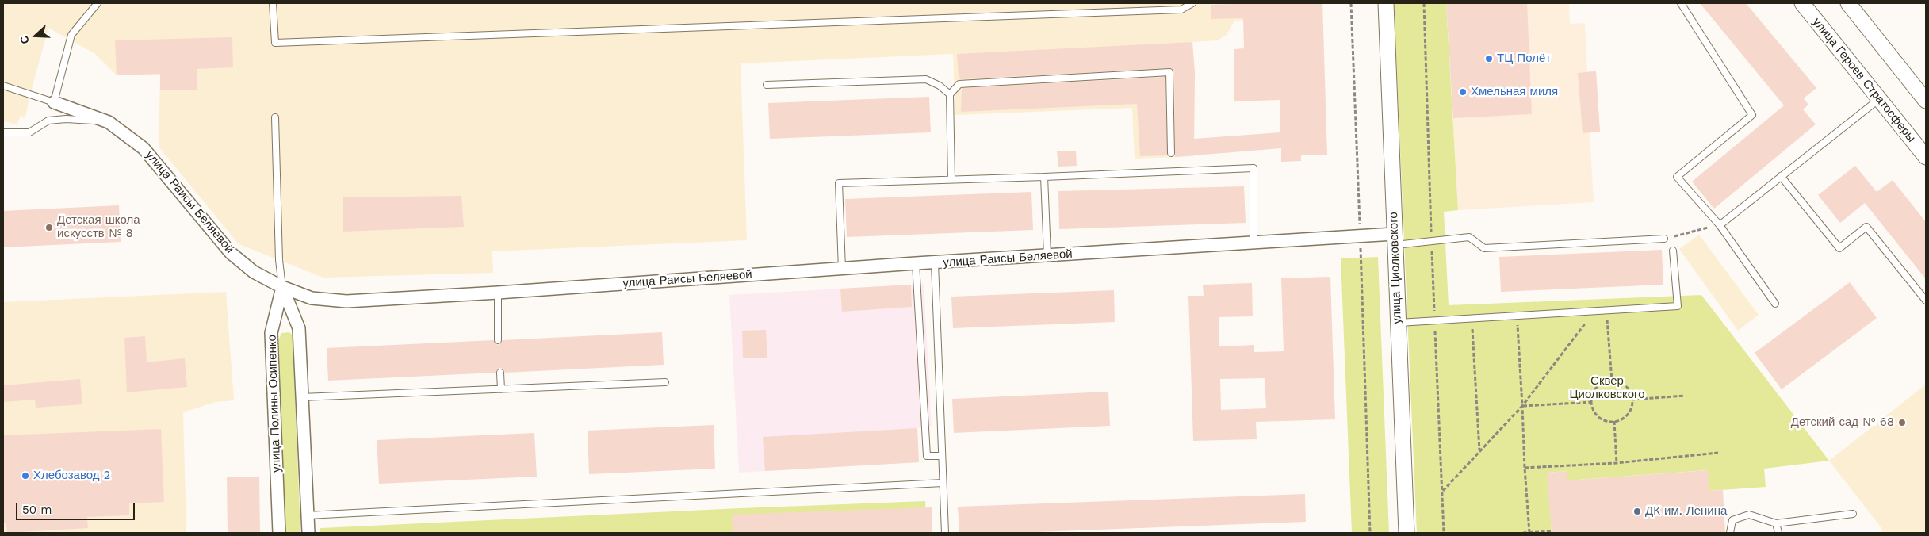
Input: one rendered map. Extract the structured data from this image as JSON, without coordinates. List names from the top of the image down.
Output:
{
  "streets": {
    "street": [
      "улица Героев Стратосферы",
      "улица Раисы Беляевой",
      "улица Циолковского",
      "улица Полины Осипенко"
    ]
  },
  "crossings": [
    ["улица Раисы Беляевой", "улица Циолковского"],
    ["улица Раисы Беляевой", "улица Полины Осипенко"]
  ],
  "parks": ["Сквер Циолковского"],
  "places": [
    "ТЦ Полёт",
    "Хмельная миля",
    "Детская школа искусств № 8",
    "Детский сад № 68",
    "Хлебозавод 2",
    "ДК им. Ленина"
  ],
  "scale_bar": "50 m",
  "north": "left"
}
